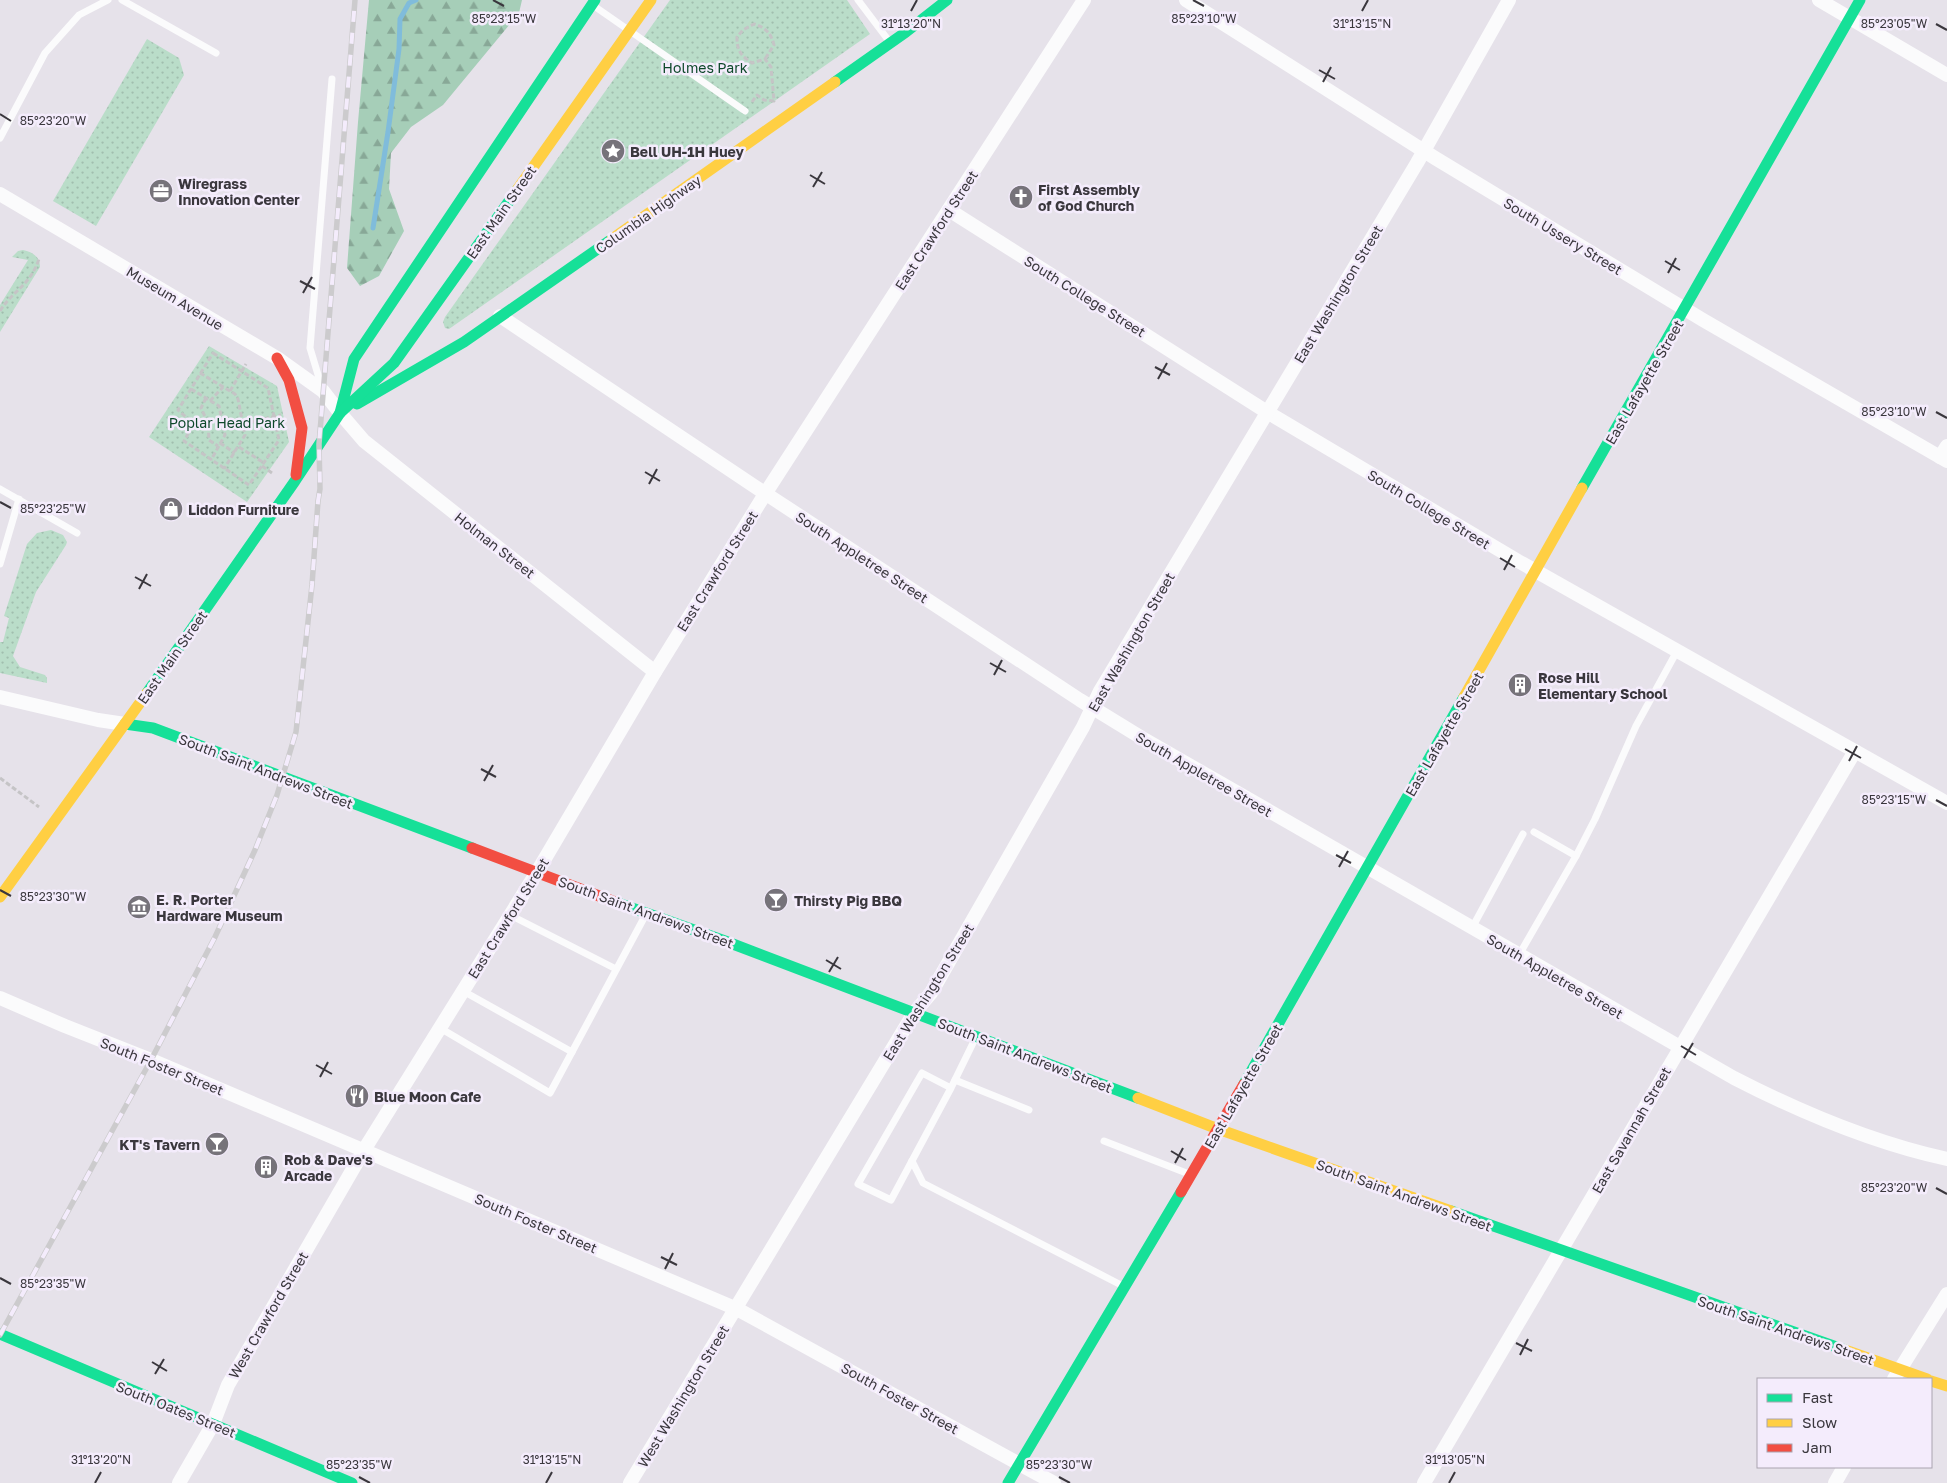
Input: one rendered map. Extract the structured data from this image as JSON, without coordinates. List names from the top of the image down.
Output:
{
  "streets": {
    "street": [
      "East Main Street",
      "Columbia Highway",
      "East Crawford Street",
      "South Ussery Street",
      "East Washington Street",
      "South College Street",
      "Museum Avenue",
      "East Lafayette Street",
      "Holman Street",
      "South Appletree Street",
      "South Saint Andrews Street",
      "South Foster Street",
      "East Savannah Street",
      "West Crawford Street",
      "West Washington Street",
      "South Oates Street"
    ]
  },
  "crossings": [
    ["East Main Street", "Columbia Highway"],
    ["East Main Street", "Museum Avenue"],
    ["East Main Street", "Holman Street"],
    ["East Main Street", "South Saint Andrews Street"],
    ["Columbia Highway", "Museum Avenue"],
    ["Columbia Highway", "Holman Street"],
    ["Columbia Highway", "South Appletree Street"],
    ["East Crawford Street", "South College Street"],
    ["East Crawford Street", "Holman Street"],
    ["East Crawford Street", "South Appletree Street"],
    ["East Crawford Street", "South Saint Andrews Street"],
    ["East Crawford Street", "South Foster Street"],
    ["East Crawford Street", "West Crawford Street"],
    ["South Ussery Street", "East Washington Street"],
    ["South Ussery Street", "East Lafayette Street"],
    ["East Washington Street", "South College Street"],
    ["East Washington Street", "South Appletree Street"],
    ["East Washington Street", "South Saint Andrews Street"],
    ["East Washington Street", "South Foster Street"],
    ["East Washington Street", "West Washington Street"],
    ["South College Street", "East Lafayette Street"],
    ["South College Street", "East Savannah Street"],
    ["Museum Avenue", "Holman Street"],
    ["East Lafayette Street", "South Appletree Street"],
    ["East Lafayette Street", "South Saint Andrews Street"],
    ["East Lafayette Street", "South Foster Street"],
    ["South Appletree Street", "East Savannah Street"],
    ["South Saint Andrews Street", "East Savannah Street"],
    ["South Foster Street", "West Crawford Street"],
    ["South Foster Street", "West Washington Street"],
    ["West Crawford Street", "South Oates Street"]
  ],
  "parks": ["Holmes Park", "Poplar Head Park"],
  "places": {
    "place": ["Bell UH-1H Huey"],
    "office": ["Wiregrass Innovation Center"],
    "church": ["First Assembly of God Church"],
    "shop": ["Liddon Furniture"],
    "building": ["Rose Hill Elementary School", "Rob & Dave's Arcade"],
    "bar": ["Thirsty Pig BBQ", "KT's Tavern"],
    "museum": ["E. R. Porter Hardware Museum"],
    "restaurant": ["Blue Moon Cafe"]
  },
  "legend": ["Fast", "Slow", "Jam"],
  "coordinates": [
    "85°23'10\"W",
    "85°23'15\"W",
    "31°13'20\"N",
    "31°13'15\"N",
    "85°23'05\"W",
    "85°23'20\"W",
    "85°23'25\"W",
    "85°23'30\"W",
    "85°23'35\"W",
    "31°13'05\"N"
  ]
}
